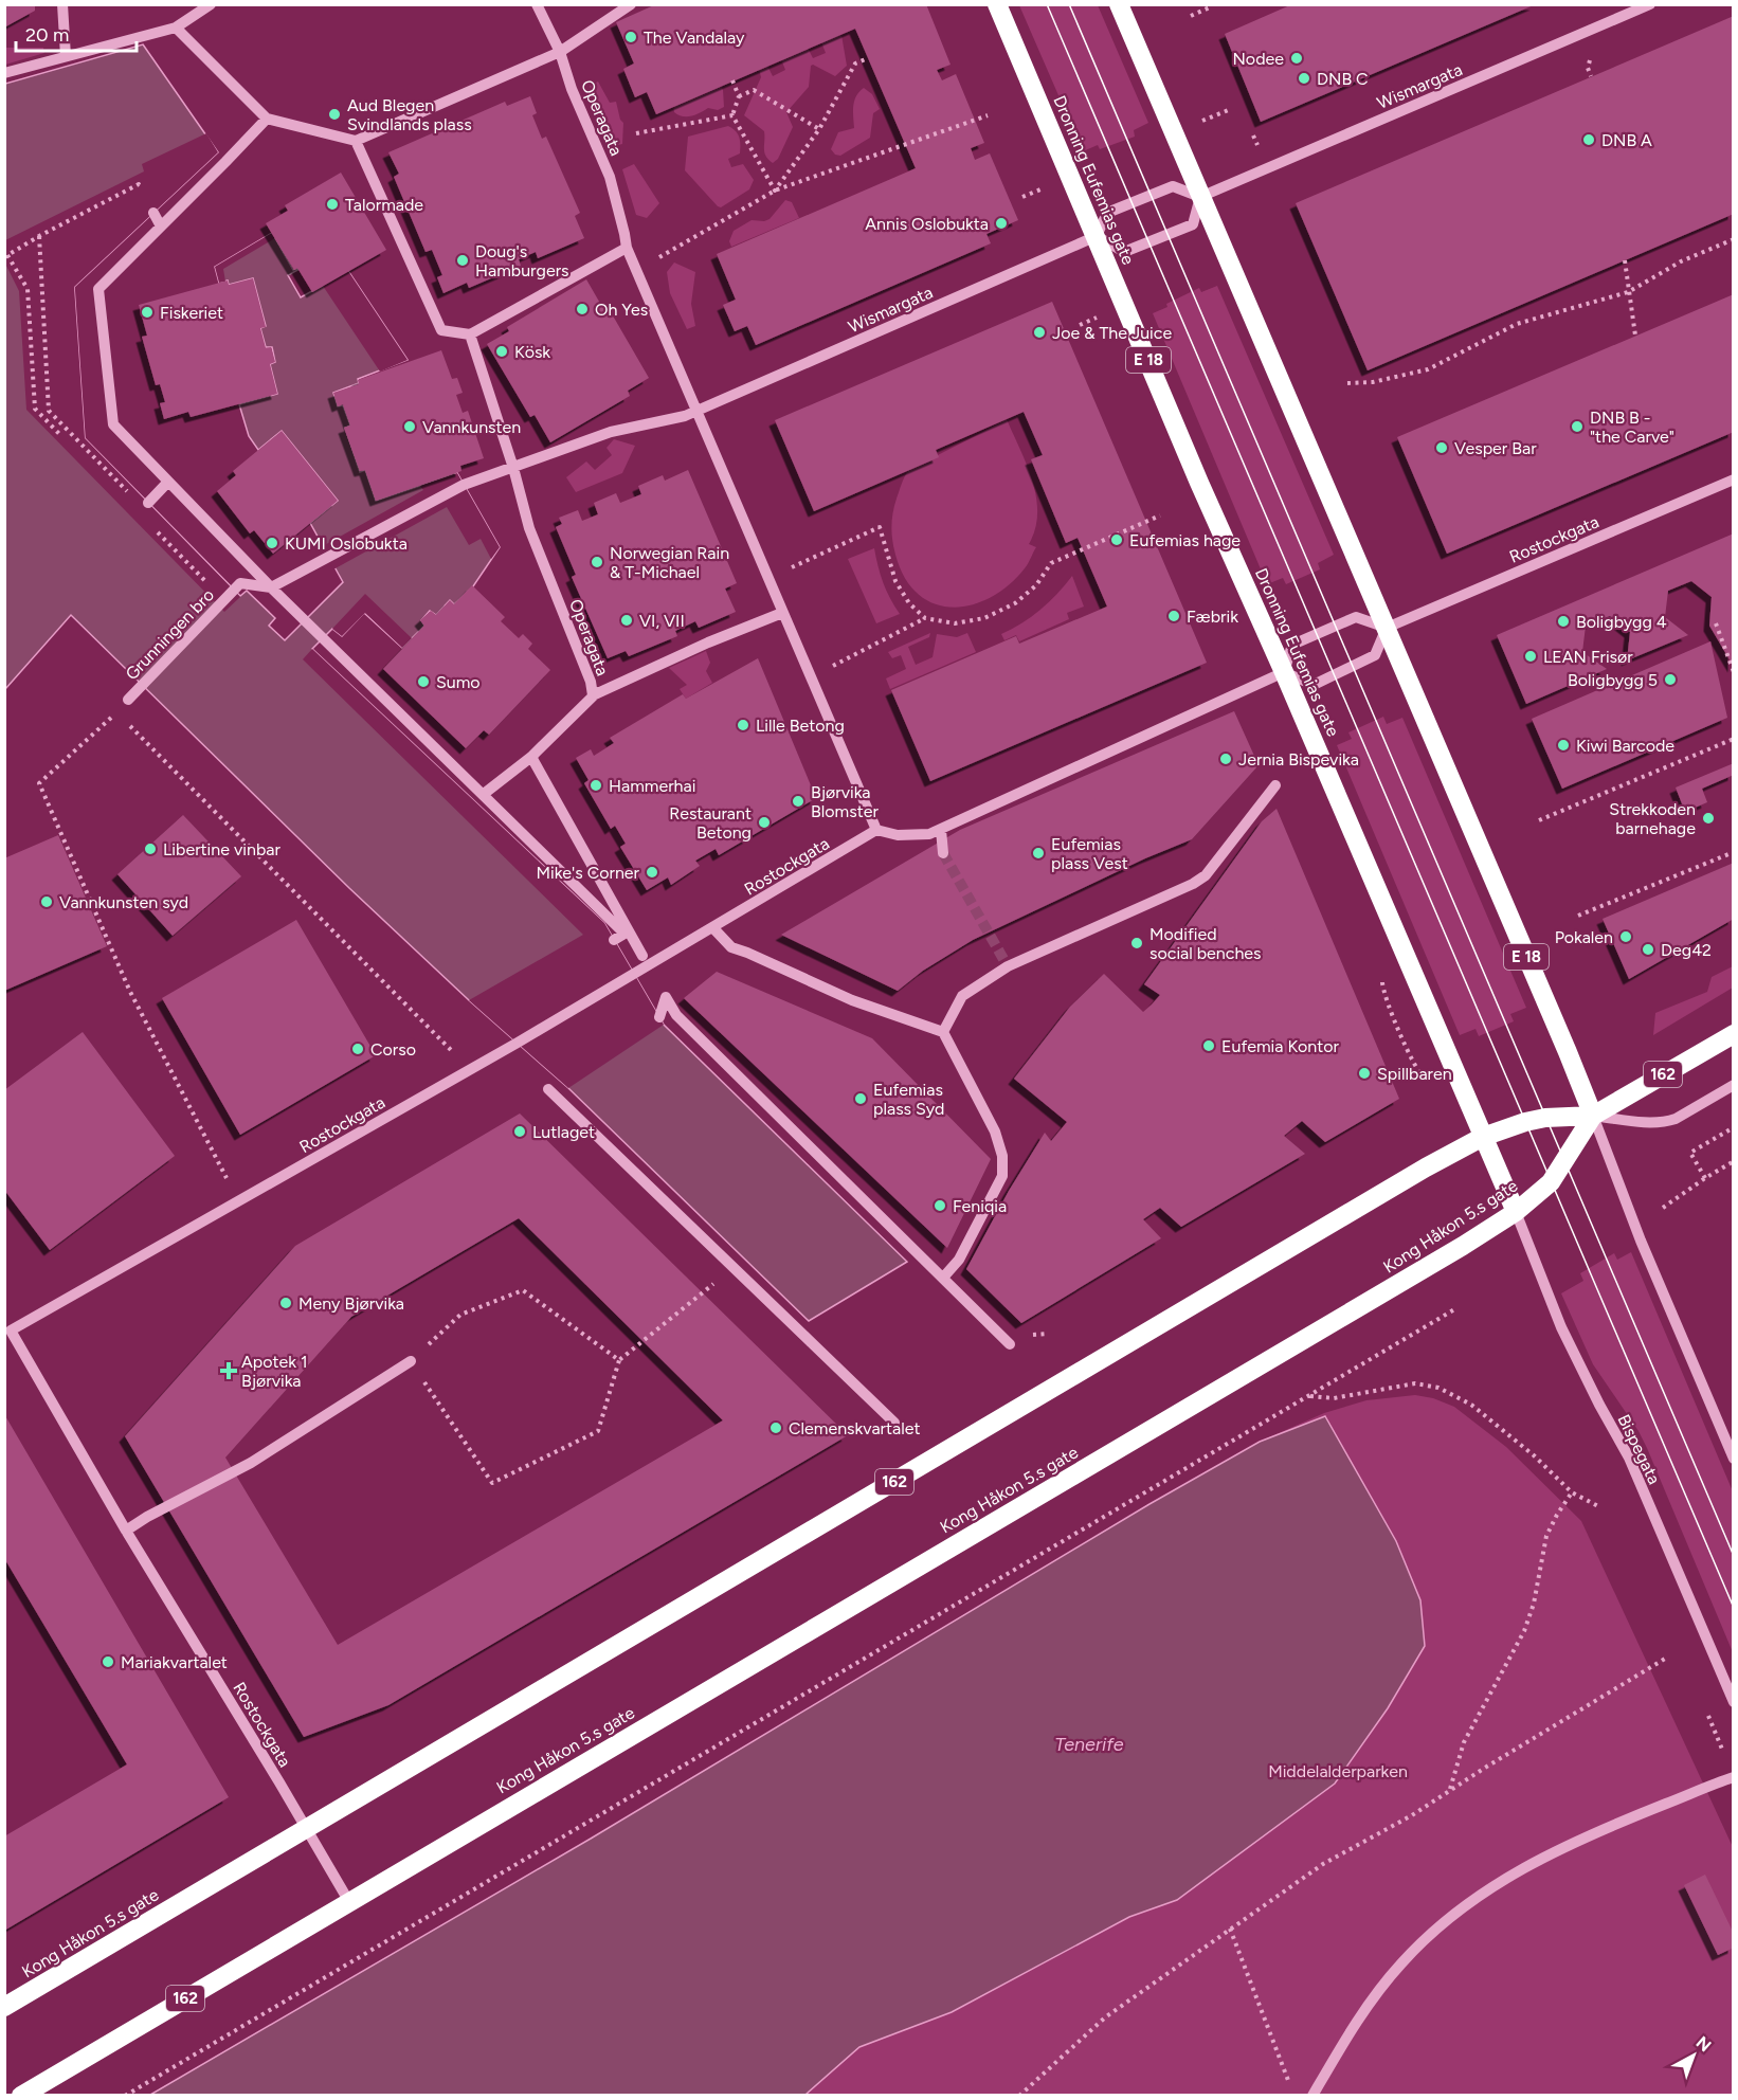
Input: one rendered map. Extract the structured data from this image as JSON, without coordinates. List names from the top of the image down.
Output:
{
  "streets": {
    "highway": [
      "Dronning Eufemias gate",
      "E 18",
      "162",
      "Kong Håkon 5.s gate"
    ],
    "street": [
      "Wismargata",
      "Operagata",
      "Rostockgata",
      "Grunningen bro",
      "Bispegata"
    ]
  },
  "crossings": [
    ["Wismargata", "Operagata"],
    ["Wismargata", "Dronning Eufemias gate"],
    ["Wismargata", "E 18"],
    ["Operagata", "Rostockgata"],
    ["Dronning Eufemias gate", "Kong Håkon 5.s gate"],
    ["Dronning Eufemias gate", "Bispegata"],
    ["E 18", "Rostockgata"],
    ["E 18", "162"],
    ["E 18", "Kong Håkon 5.s gate"],
    ["Rostockgata", "Kong Håkon 5.s gate"],
    ["162", "Kong Håkon 5.s gate"],
    ["Kong Håkon 5.s gate", "Bispegata"]
  ],
  "water": ["Tenerife"],
  "parks": ["Middelalderparken"],
  "places": {
    "other": [
      "The Vandalay",
      "Nodee",
      "DNB C",
      "Aud Blegen Svindlands plass",
      "DNB A",
      "Talormade",
      "Annis Oslobukta",
      "Doug's Hamburgers",
      "Oh Yes",
      "Fiskeriet",
      "Joe & The Juice",
      "Kösk",
      "Vannkunsten",
      "DNB B - \"the Carve\"",
      "Vesper Bar",
      "Eufemias hage",
      "KUMI Oslobukta",
      "Norwegian Rain & T-Michael",
      "Fæbrik",
      "VI, VII",
      "Boligbygg 4",
      "LEAN Frisør",
      "Boligbygg 5",
      "Sumo",
      "Lille Betong",
      "Kiwi Barcode",
      "Jernia Bispevika",
      "Hammerhai",
      "Bjørvika Blomster",
      "Strekkoden barnehage",
      "Restaurant Betong",
      "Libertine vinbar",
      "Eufemias plass Vest",
      "Mike's Corner",
      "Vannkunsten syd",
      "Pokalen",
      "Modified social benches",
      "Deg42",
      "Eufemia Kontor",
      "Corso",
      "Spillbaren",
      "Eufemias plass Syd",
      "Lutlaget",
      "Feniqia",
      "Meny Bjørvika",
      "Clemenskvartalet",
      "Mariakvartalet"
    ],
    "health": ["Apotek 1 Bjørvika"]
  },
  "scale_bar": "20 m",
  "north": "top right"
}
